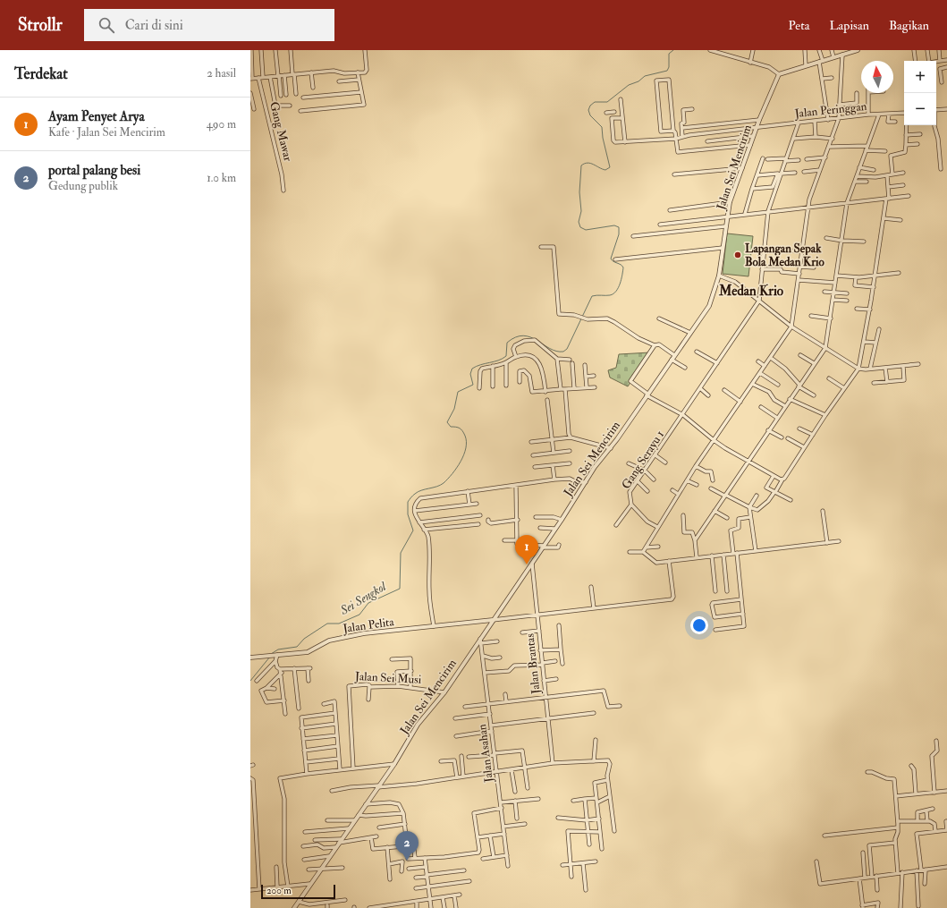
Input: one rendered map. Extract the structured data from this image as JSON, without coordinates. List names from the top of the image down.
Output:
{
  "streets": {
    "street": [
      "Jalan Peringgan",
      "Gang Mawar",
      "Jalan Sei Mencirim",
      "Gang Serayu 1",
      "Jalan Pelita",
      "Jalan Brantas",
      "Jalan Sei Musi",
      "Jalan Asahan"
    ]
  },
  "crossings": [
    ["Jalan Peringgan", "Jalan Sei Mencirim"],
    ["Jalan Sei Mencirim", "Jalan Pelita"],
    ["Jalan Sei Mencirim", "Jalan Brantas"],
    ["Jalan Sei Mencirim", "Jalan Sei Musi"],
    ["Jalan Sei Mencirim", "Jalan Asahan"]
  ],
  "districts": ["Medan Krio"],
  "water": ["Sei Sengkol"],
  "places": ["Lapangan Sepak Bola Medan Krio"],
  "scale_bar": "200 m",
  "north": "top",
  "page": {
    "header": "Strollr",
    "search": "Cari di sini",
    "nav": ["Peta", "Lapisan", "Bagikan"],
    "heading": ["Terdekat", "2 hasil"],
    "map_buttons": ["+", "−"],
    "list": [
      {
        "mark": "1",
        "name": "Ayam Penyet Arya",
        "note": "Kafe · Jalan Sei Mencirim",
        "value": "490 m"
      },
      {
        "mark": "2",
        "name": "portal palang besi",
        "note": "Gedung publik",
        "value": "1.0 km"
      }
    ],
    "pins": ["1", "2"],
    "scale": "200 m"
  }
}
